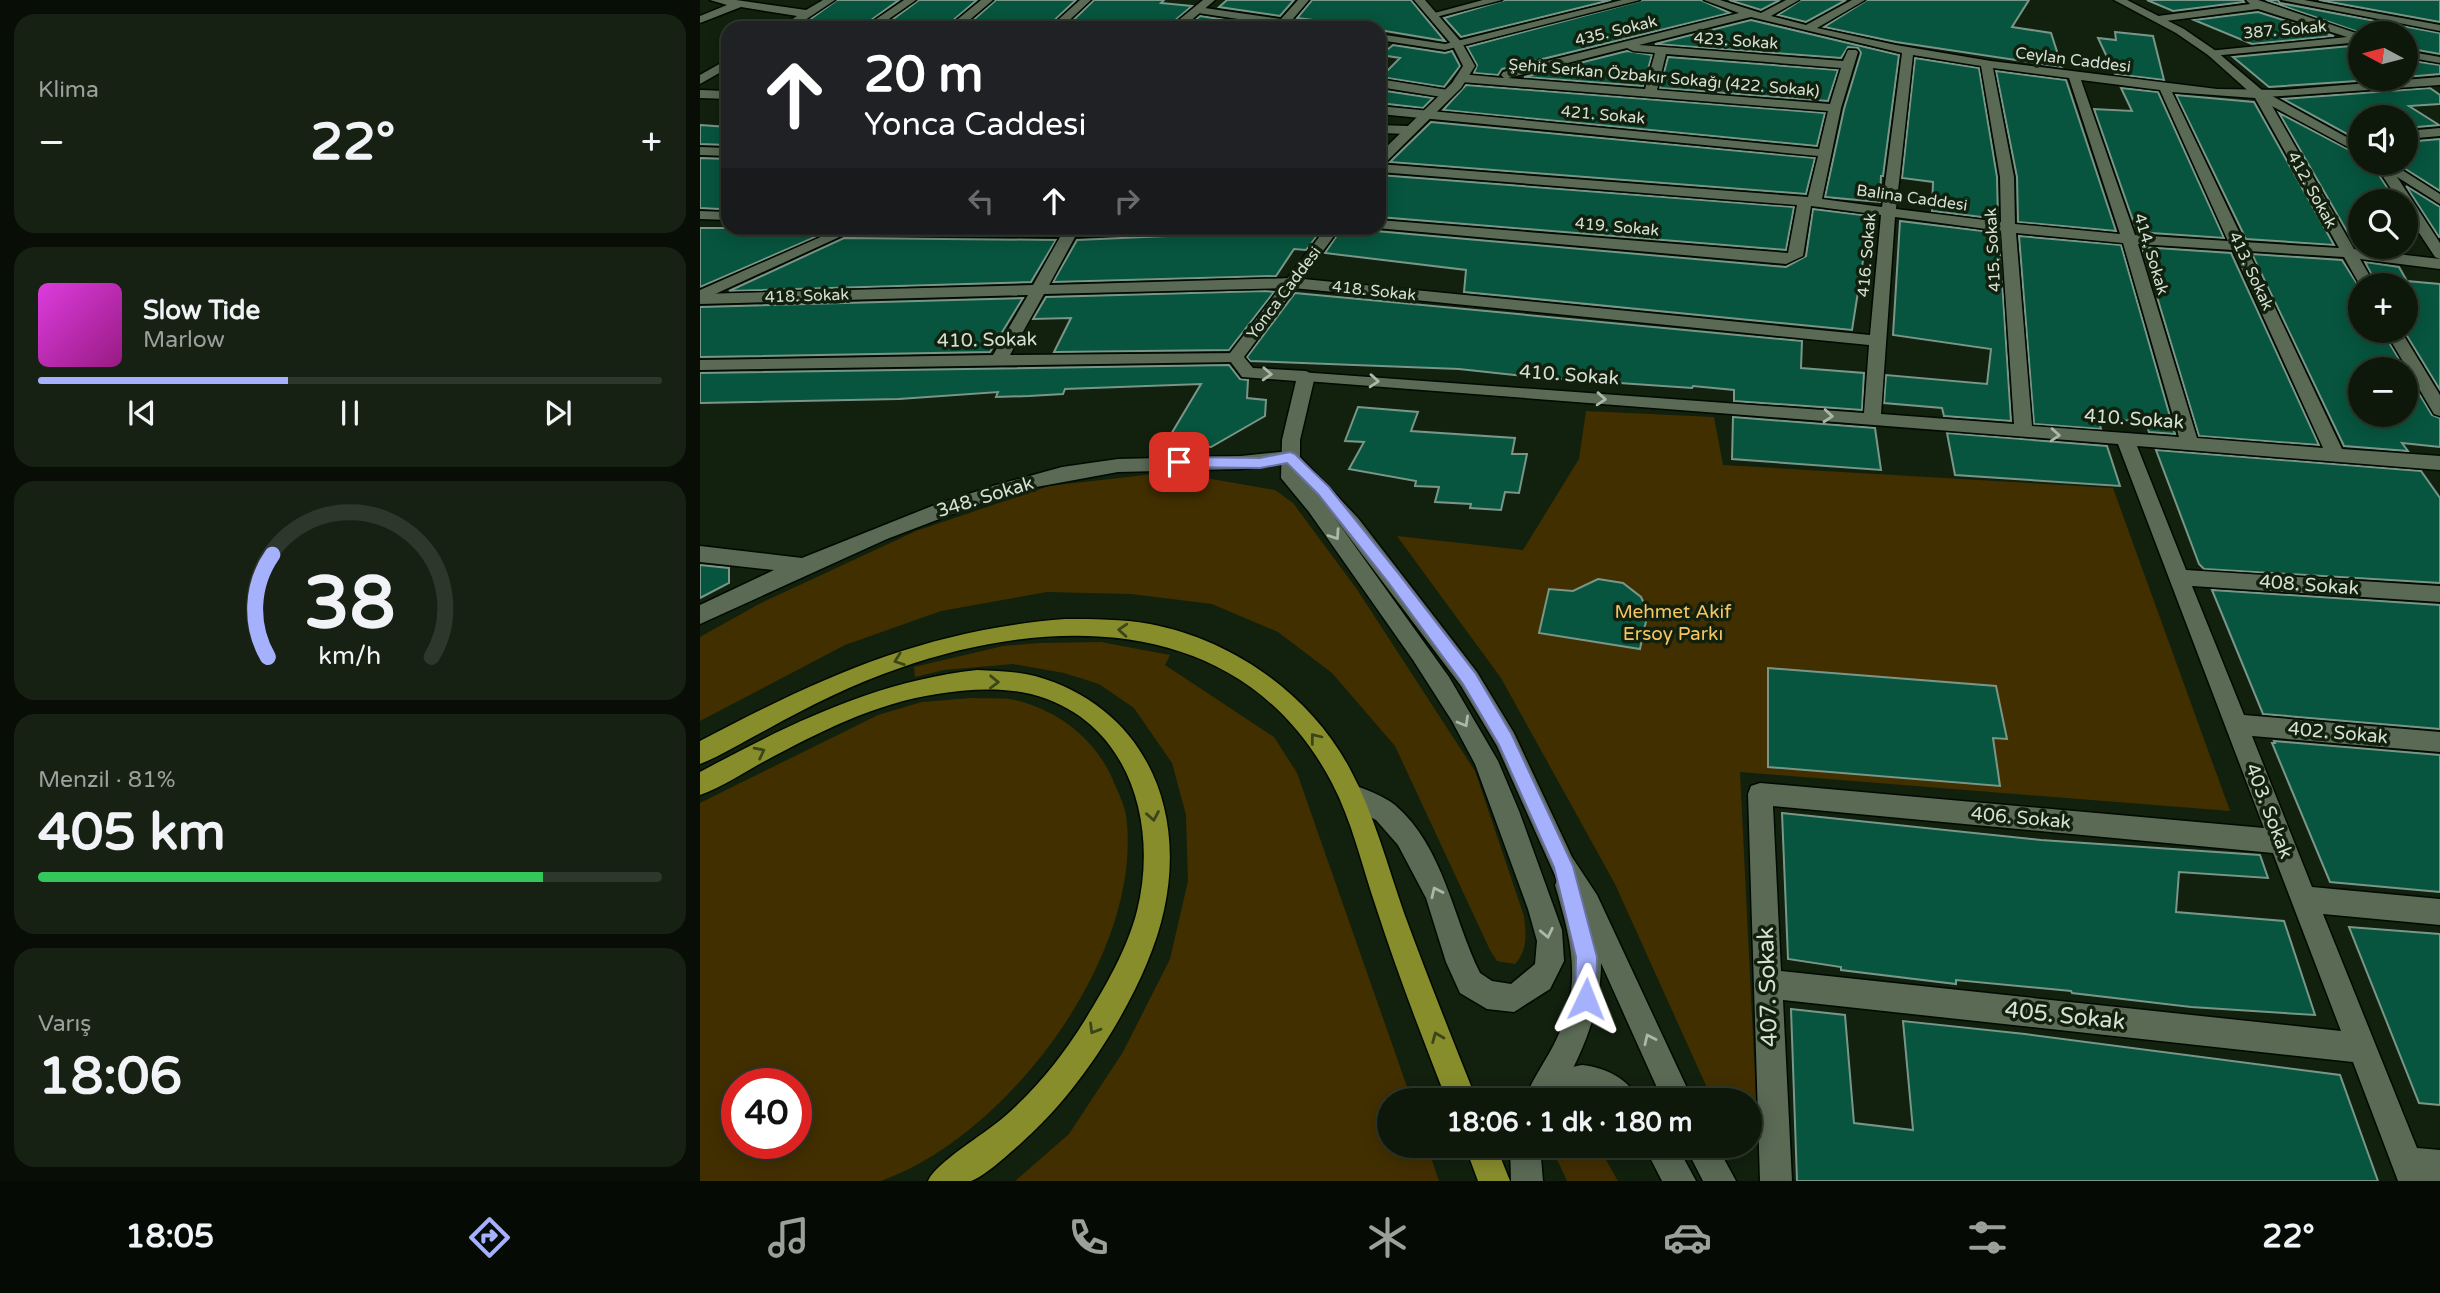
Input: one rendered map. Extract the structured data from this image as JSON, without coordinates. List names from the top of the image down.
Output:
{
  "streets": {
    "street": [
      "387. Sokak",
      "435. Sokak",
      "423. Sokak",
      "Ceylan Caddesi",
      "Şehit Serkan Özbakır Sokağı (422. Sokak)",
      "421. Sokak",
      "412. Sokak",
      "Balina Caddesi",
      "419. Sokak",
      "415. Sokak",
      "414. Sokak",
      "416. Sokak",
      "413. Sokak",
      "418. Sokak",
      "Yonca Caddesi",
      "410. Sokak",
      "348. Sokak",
      "408. Sokak",
      "402. Sokak",
      "403. Sokak",
      "406. Sokak",
      "407. Sokak",
      "405. Sokak"
    ]
  },
  "crossings": [
    ["435. Sokak", "423. Sokak"],
    ["435. Sokak", "Ceylan Caddesi"],
    ["435. Sokak", "Şehit Serkan Özbakır Sokağı (422. Sokak)"],
    ["Ceylan Caddesi", "412. Sokak"],
    ["Ceylan Caddesi", "415. Sokak"],
    ["Ceylan Caddesi", "414. Sokak"],
    ["Ceylan Caddesi", "416. Sokak"],
    ["Ceylan Caddesi", "413. Sokak"],
    ["412. Sokak", "Balina Caddesi"],
    ["Balina Caddesi", "419. Sokak"],
    ["Balina Caddesi", "415. Sokak"],
    ["Balina Caddesi", "414. Sokak"],
    ["Balina Caddesi", "416. Sokak"],
    ["Balina Caddesi", "413. Sokak"],
    ["415. Sokak", "410. Sokak"],
    ["414. Sokak", "410. Sokak"],
    ["416. Sokak", "418. Sokak"],
    ["416. Sokak", "410. Sokak"],
    ["413. Sokak", "410. Sokak"],
    ["418. Sokak", "Yonca Caddesi"],
    ["Yonca Caddesi", "410. Sokak"],
    ["410. Sokak", "403. Sokak"],
    ["408. Sokak", "403. Sokak"],
    ["402. Sokak", "403. Sokak"],
    ["403. Sokak", "406. Sokak"],
    ["403. Sokak", "405. Sokak"],
    ["406. Sokak", "407. Sokak"],
    ["407. Sokak", "405. Sokak"]
  ],
  "one_way": ["410. Sokak"],
  "parks": ["Mehmet Akif Ersoy Parkı"],
  "north": "left",
  "page": {
    "tile": [
      "Klima",
      ["Menzil · 81%", "405 km"],
      ["Varış", "18:06"]
    ],
    "map_buttons": ["+", "−"],
    "turn": ["20 m", "Yonca Caddesi"],
    "heat": ["−", "22°", "+"],
    "song": ["Slow Tide", "Marlow"],
    "limit": "40",
    "trip": "18:06 · 1 dk · 180 m",
    "tabs": ["18:05", "22°"],
    "gauge": ["38", "km/h"]
  }
}
